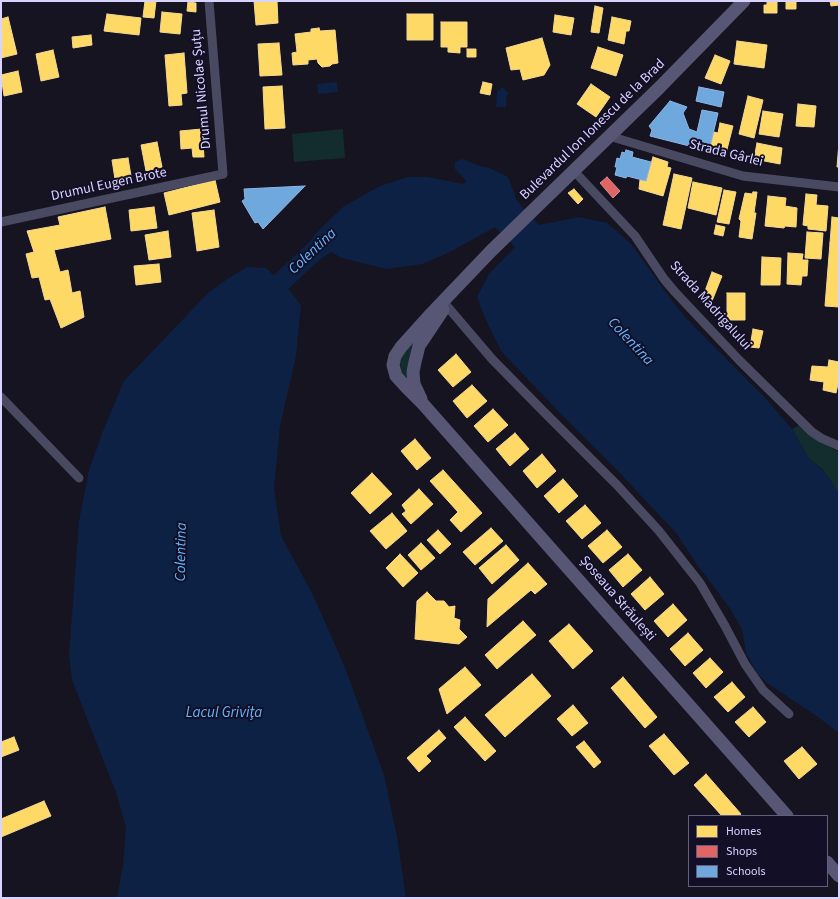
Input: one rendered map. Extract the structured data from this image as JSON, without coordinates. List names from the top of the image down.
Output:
{
  "streets": {
    "street": [
      "Drumul Nicolae Șuțu",
      "Bulevardul Ion Ionescu de la Brad",
      "Strada Gârlei",
      "Drumul Eugen Brote",
      "Strada Madrigalului",
      "Șoseaua Străulești"
    ]
  },
  "crossings": [
    ["Drumul Nicolae Șuțu", "Drumul Eugen Brote"],
    ["Bulevardul Ion Ionescu de la Brad", "Strada Gârlei"],
    ["Bulevardul Ion Ionescu de la Brad", "Strada Madrigalului"],
    ["Bulevardul Ion Ionescu de la Brad", "Șoseaua Străulești"]
  ],
  "water": ["Colentina", "Lacul Grivița"],
  "legend": ["Homes", "Shops", "Schools"]
}
